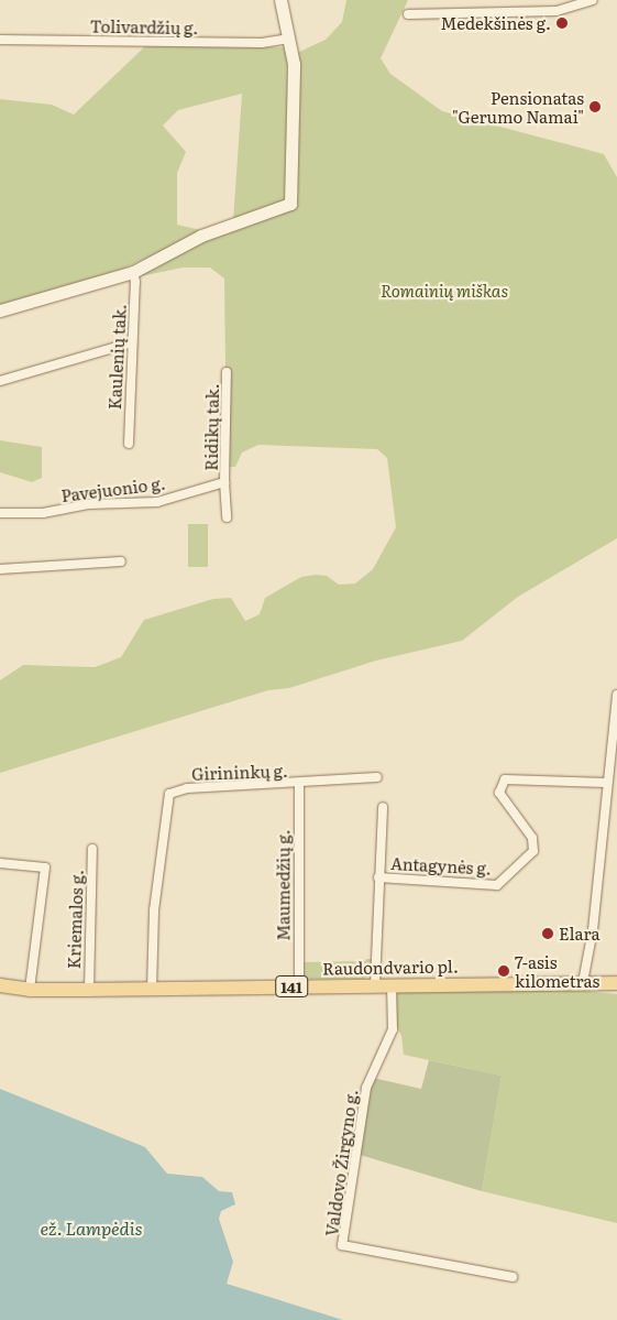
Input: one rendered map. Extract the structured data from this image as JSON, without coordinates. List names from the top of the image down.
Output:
{
  "streets": {
    "main road": ["Raudondvario pl.", "141"],
    "street": [
      "Tolivardžių g.",
      "Kaulenių tak.",
      "Ridikų tak.",
      "Pavejuonio g.",
      "Girininkų g.",
      "Antagynės g.",
      "Maumedžių g.",
      "Kriemalos g.",
      "Valdovo Žirgyno g."
    ]
  },
  "crossings": [
    ["Ridikų tak.", "Pavejuonio g."],
    ["Girininkų g.", "Maumedžių g."],
    ["Girininkų g.", "Raudondvario pl."],
    ["Antagynės g.", "Raudondvario pl."],
    ["Maumedžių g.", "Raudondvario pl."],
    ["Kriemalos g.", "Raudondvario pl."],
    ["Raudondvario pl.", "Valdovo Žirgyno g."]
  ],
  "water": ["ež. Lampėdis"],
  "parks": ["Romainių miškas"],
  "places": [
    "Medekšinės g.",
    "Pensionatas \"Gerumo Namai\"",
    "Elara",
    "7-asis kilometras"
  ]
}
